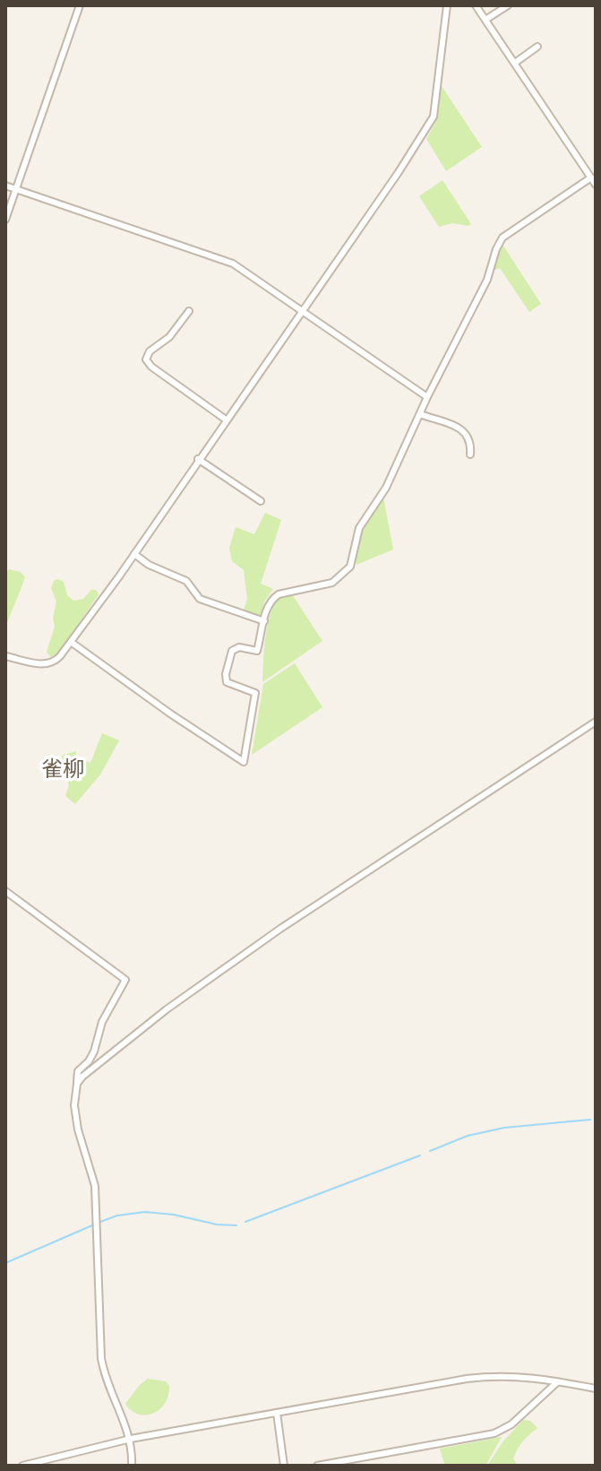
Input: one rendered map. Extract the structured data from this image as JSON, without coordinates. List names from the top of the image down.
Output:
{
  "districts": ["雀柳"]
}
